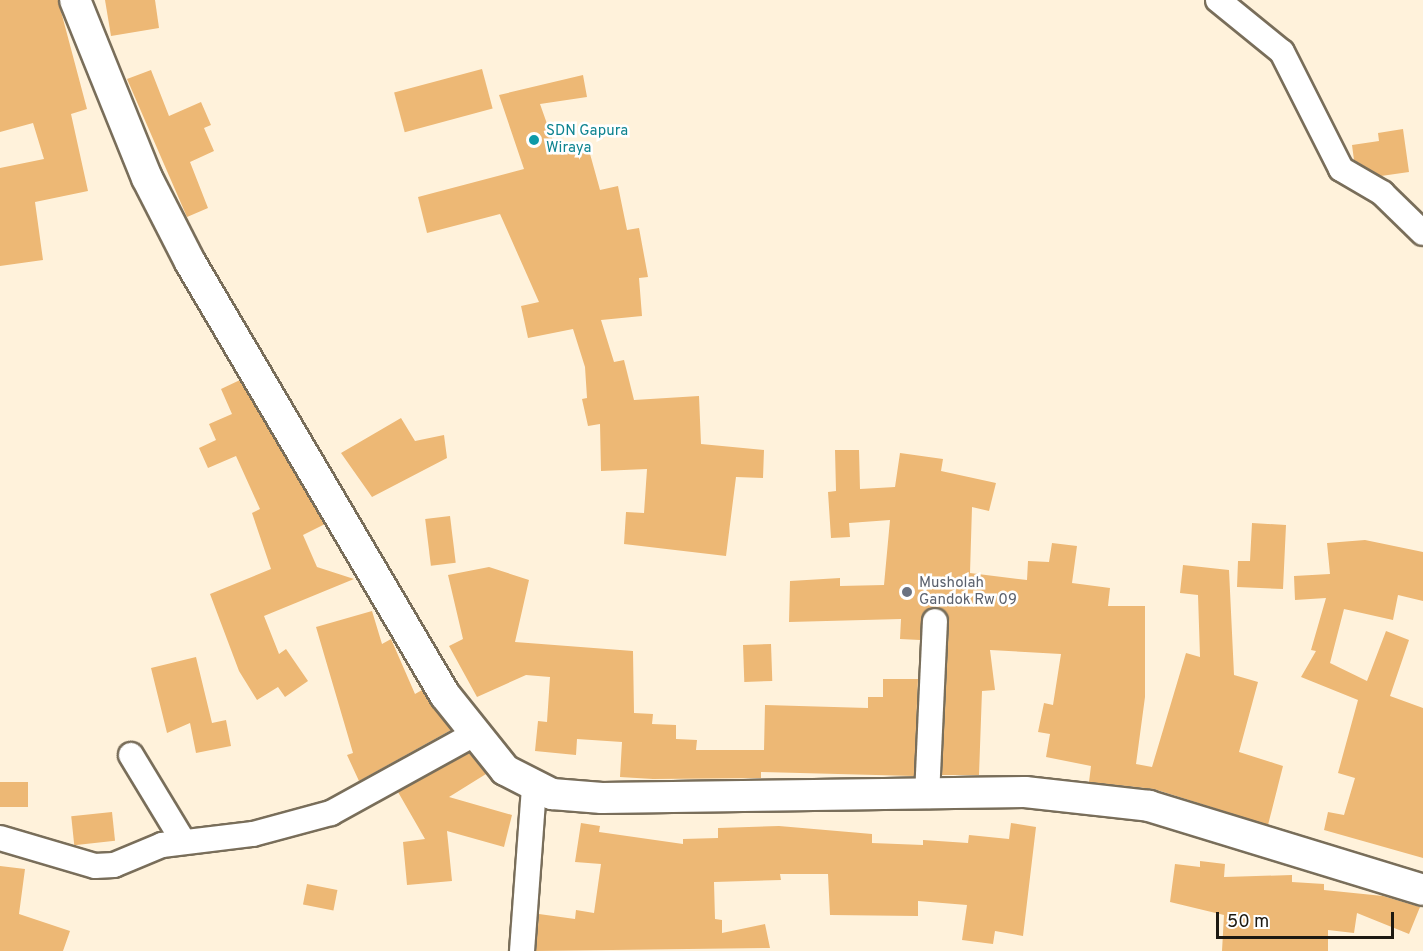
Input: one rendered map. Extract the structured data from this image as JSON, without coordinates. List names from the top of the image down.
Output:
{
  "places": ["SDN Gapura Wiraya", "Musholah Gandok Rw 09"],
  "scale_bar": "50 m"
}
